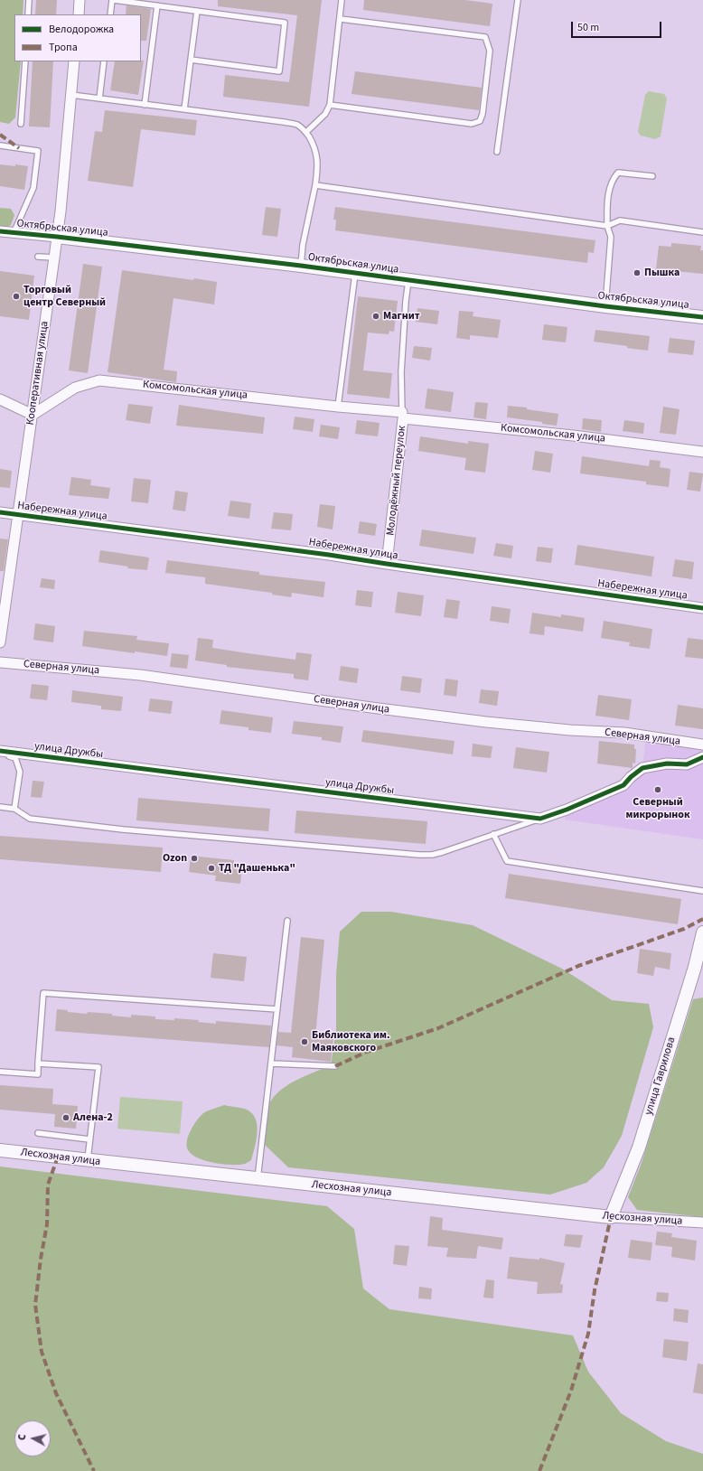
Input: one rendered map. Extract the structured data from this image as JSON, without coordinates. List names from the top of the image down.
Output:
{
  "streets": {
    "street": [
      "Октябрьская улица",
      "Кооперативная улица",
      "Комсомольская улица",
      "Молодёжный переулок",
      "Набережная улица",
      "Северная улица",
      "улица Дружбы",
      "улица Гаврилова",
      "Лесхозная улица"
    ]
  },
  "crossings": [
    ["Октябрьская улица", "Кооперативная улица"],
    ["Кооперативная улица", "Комсомольская улица"],
    ["Кооперативная улица", "Набережная улица"],
    ["Комсомольская улица", "Молодёжный переулок"],
    ["Молодёжный переулок", "Набережная улица"],
    ["улица Гаврилова", "Лесхозная улица"]
  ],
  "places": [
    "Пышка",
    "Торговый центр Северный",
    "Магнит",
    "Северный микрорынок",
    "Ozon",
    "ТД \"Дашенька\"",
    "Библиотека им. Маяковского",
    "Алена-2"
  ],
  "legend": ["Велодорожка", "Тропа"],
  "scale_bar": "50 m",
  "north": "left"
}
